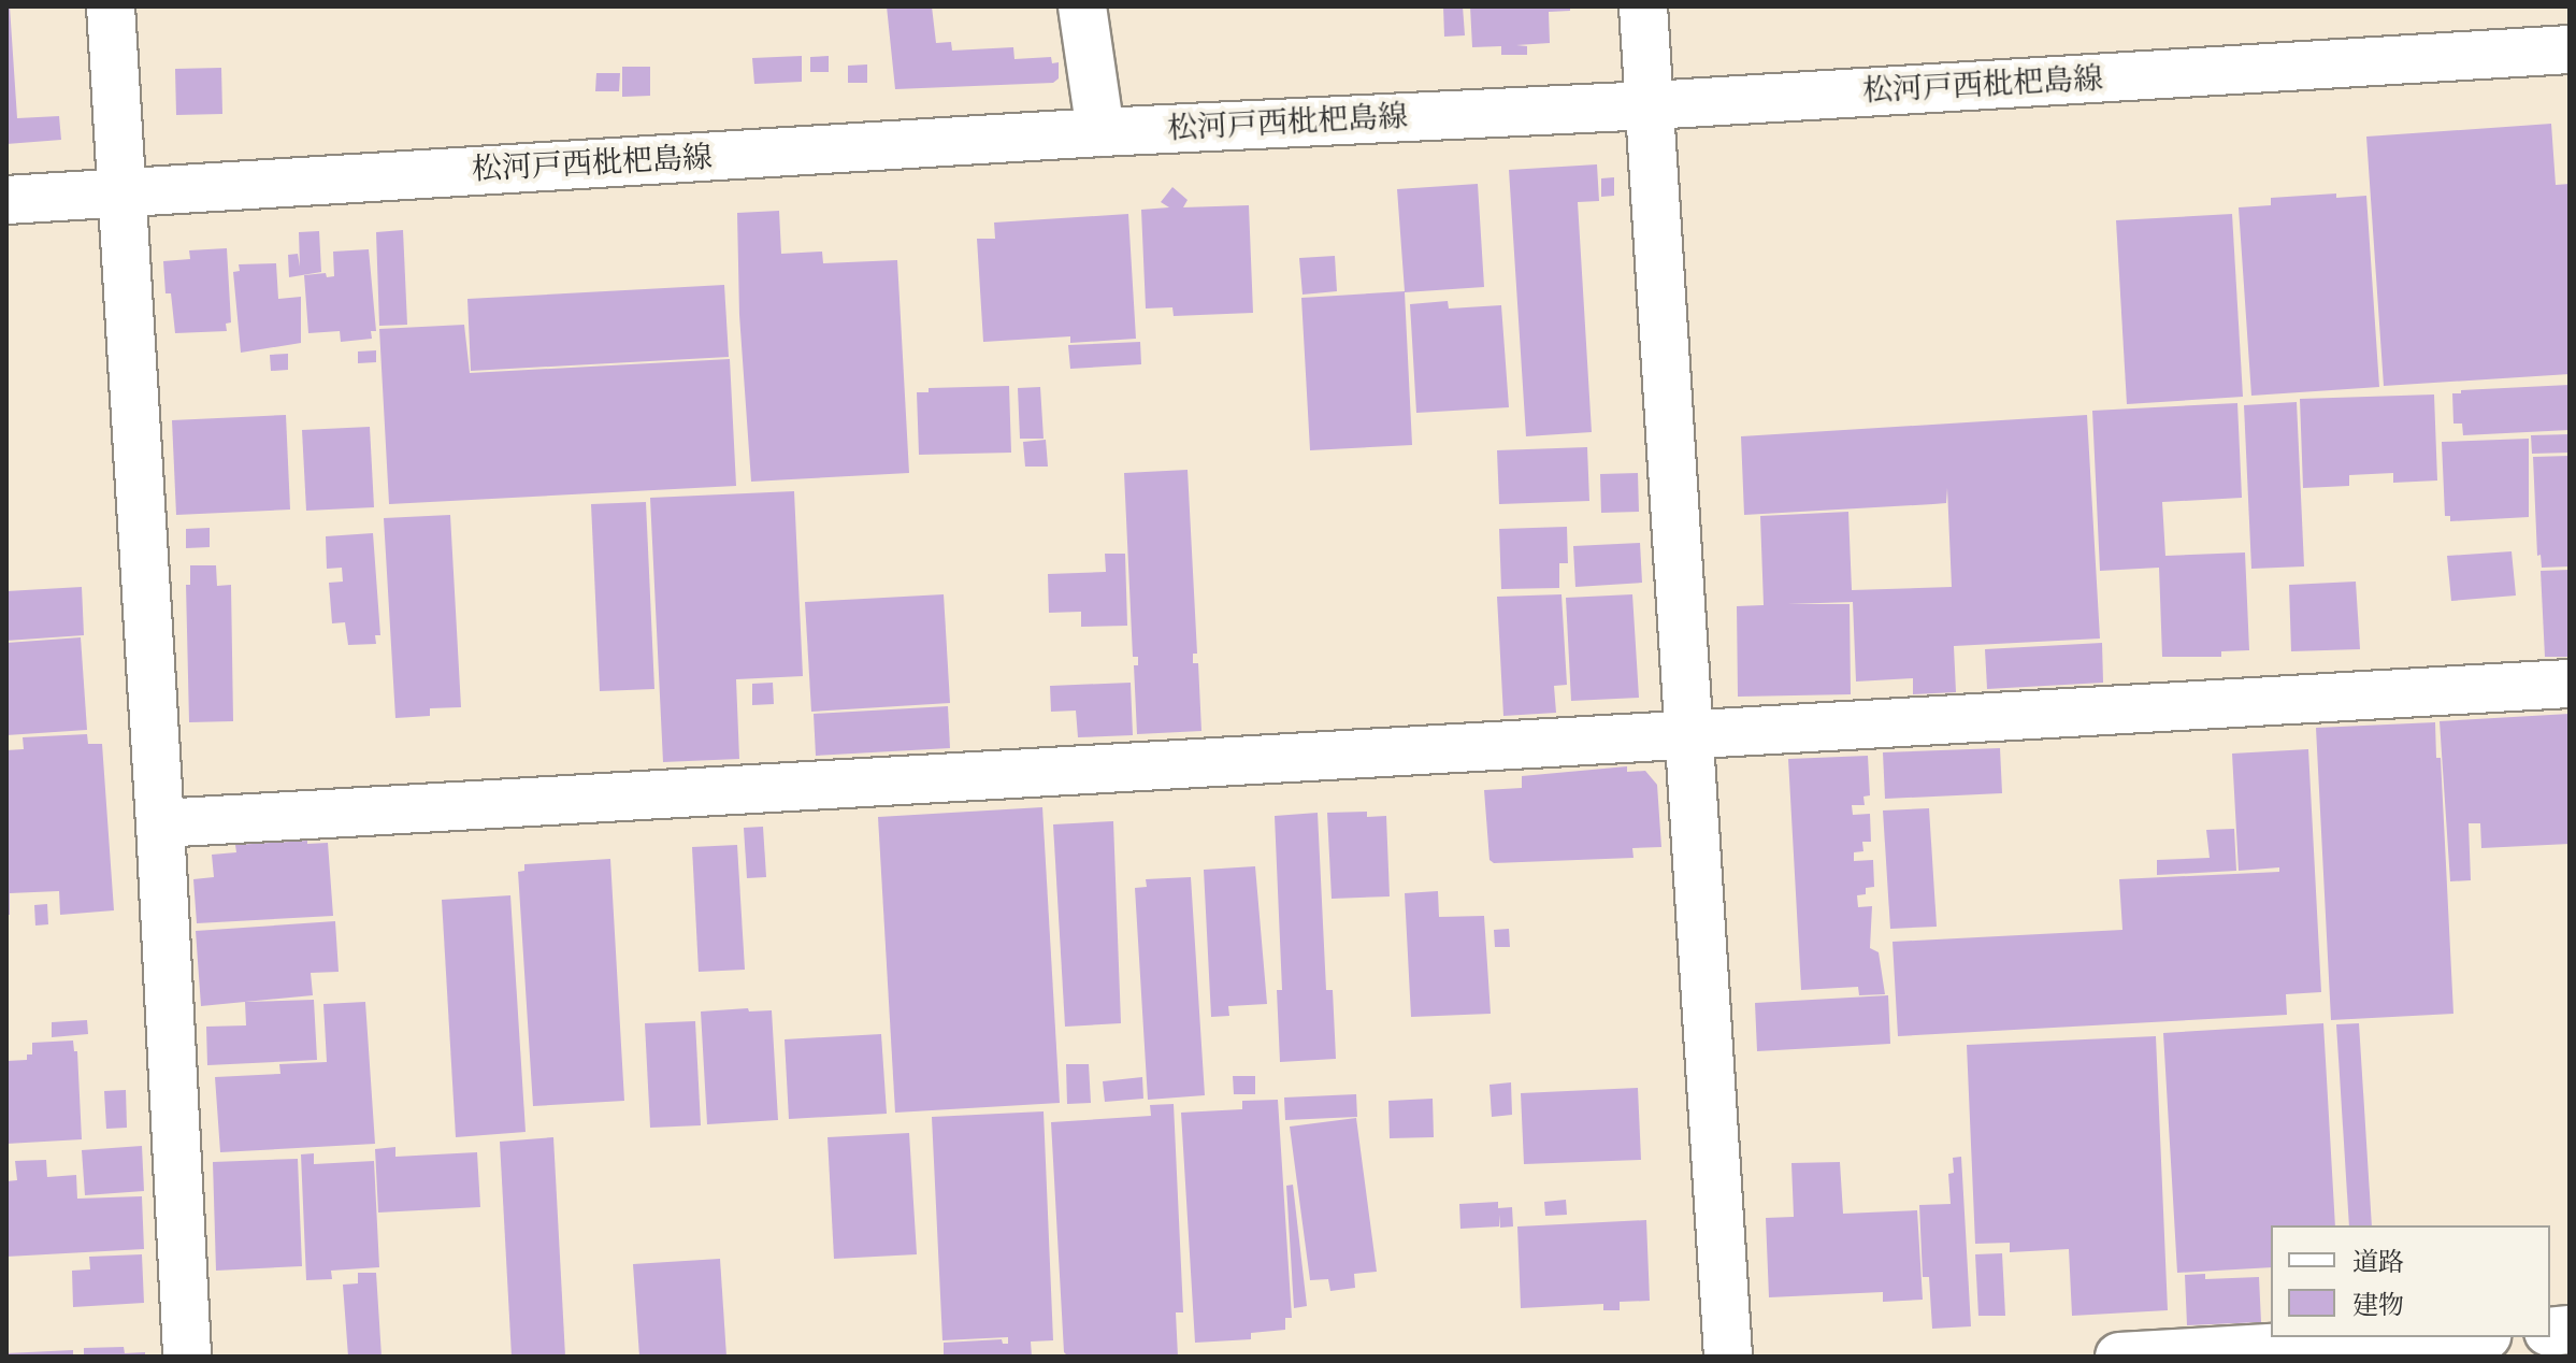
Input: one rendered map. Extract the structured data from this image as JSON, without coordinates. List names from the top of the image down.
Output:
{
  "streets": {
    "street": ["松河戸西枇杷島線"]
  },
  "legend": ["道路", "建物"]
}
